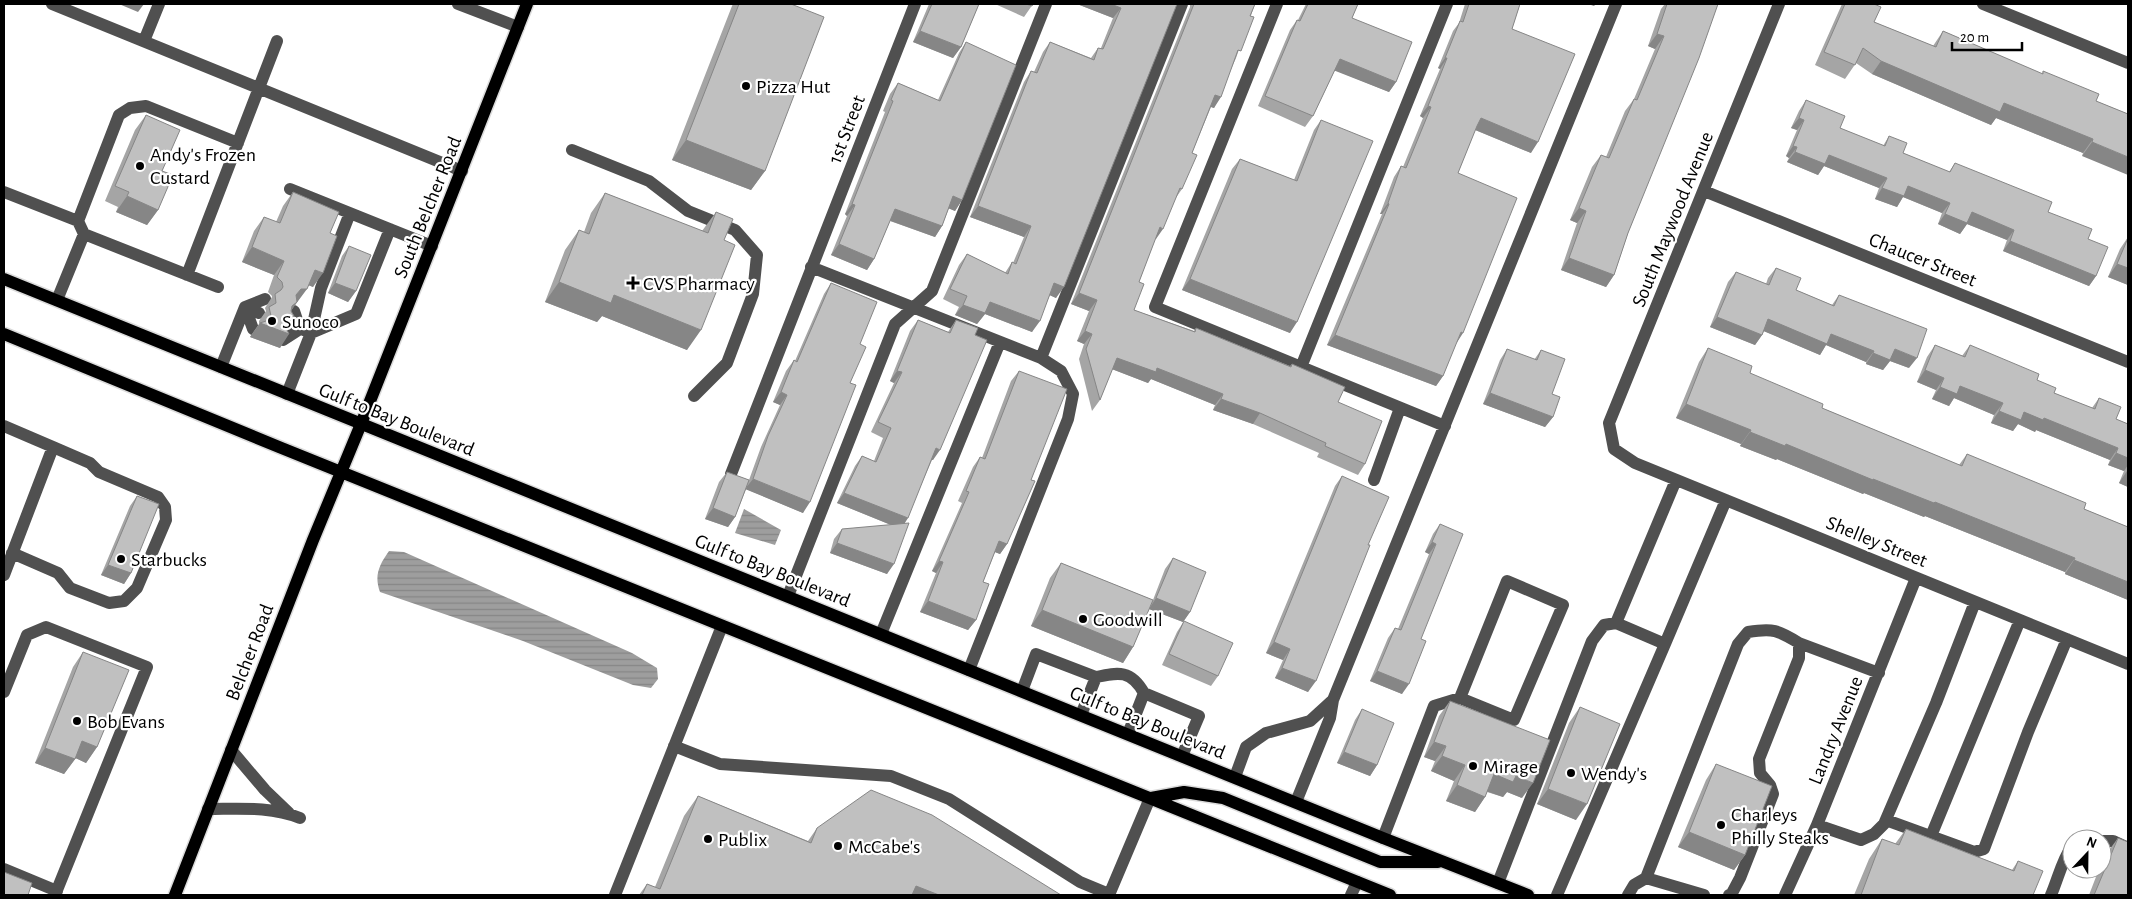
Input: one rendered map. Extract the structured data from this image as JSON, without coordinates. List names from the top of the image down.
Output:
{
  "streets": {
    "main road": ["South Belcher Road", "Gulf to Bay Boulevard", "Belcher Road"],
    "street": [
      "1st Street",
      "South Maywood Avenue",
      "Chaucer Street",
      "Shelley Street",
      "Landry Avenue"
    ]
  },
  "crossings": [
    ["South Belcher Road", "Gulf to Bay Boulevard"],
    ["South Belcher Road", "Belcher Road"],
    ["South Maywood Avenue", "Chaucer Street"],
    ["South Maywood Avenue", "Shelley Street"],
    ["Gulf to Bay Boulevard", "Belcher Road"],
    ["Shelley Street", "Landry Avenue"]
  ],
  "places": {
    "other": [
      "Pizza Hut",
      "Andy's Frozen Custard",
      "Sunoco",
      "Starbucks",
      "Goodwill",
      "Bob Evans",
      "Mirage",
      "Wendy's",
      "Charleys Philly Steaks",
      "Publix",
      "McCabe's"
    ],
    "health": ["CVS Pharmacy"]
  },
  "scale_bar": "20 m",
  "north": "top"
}
